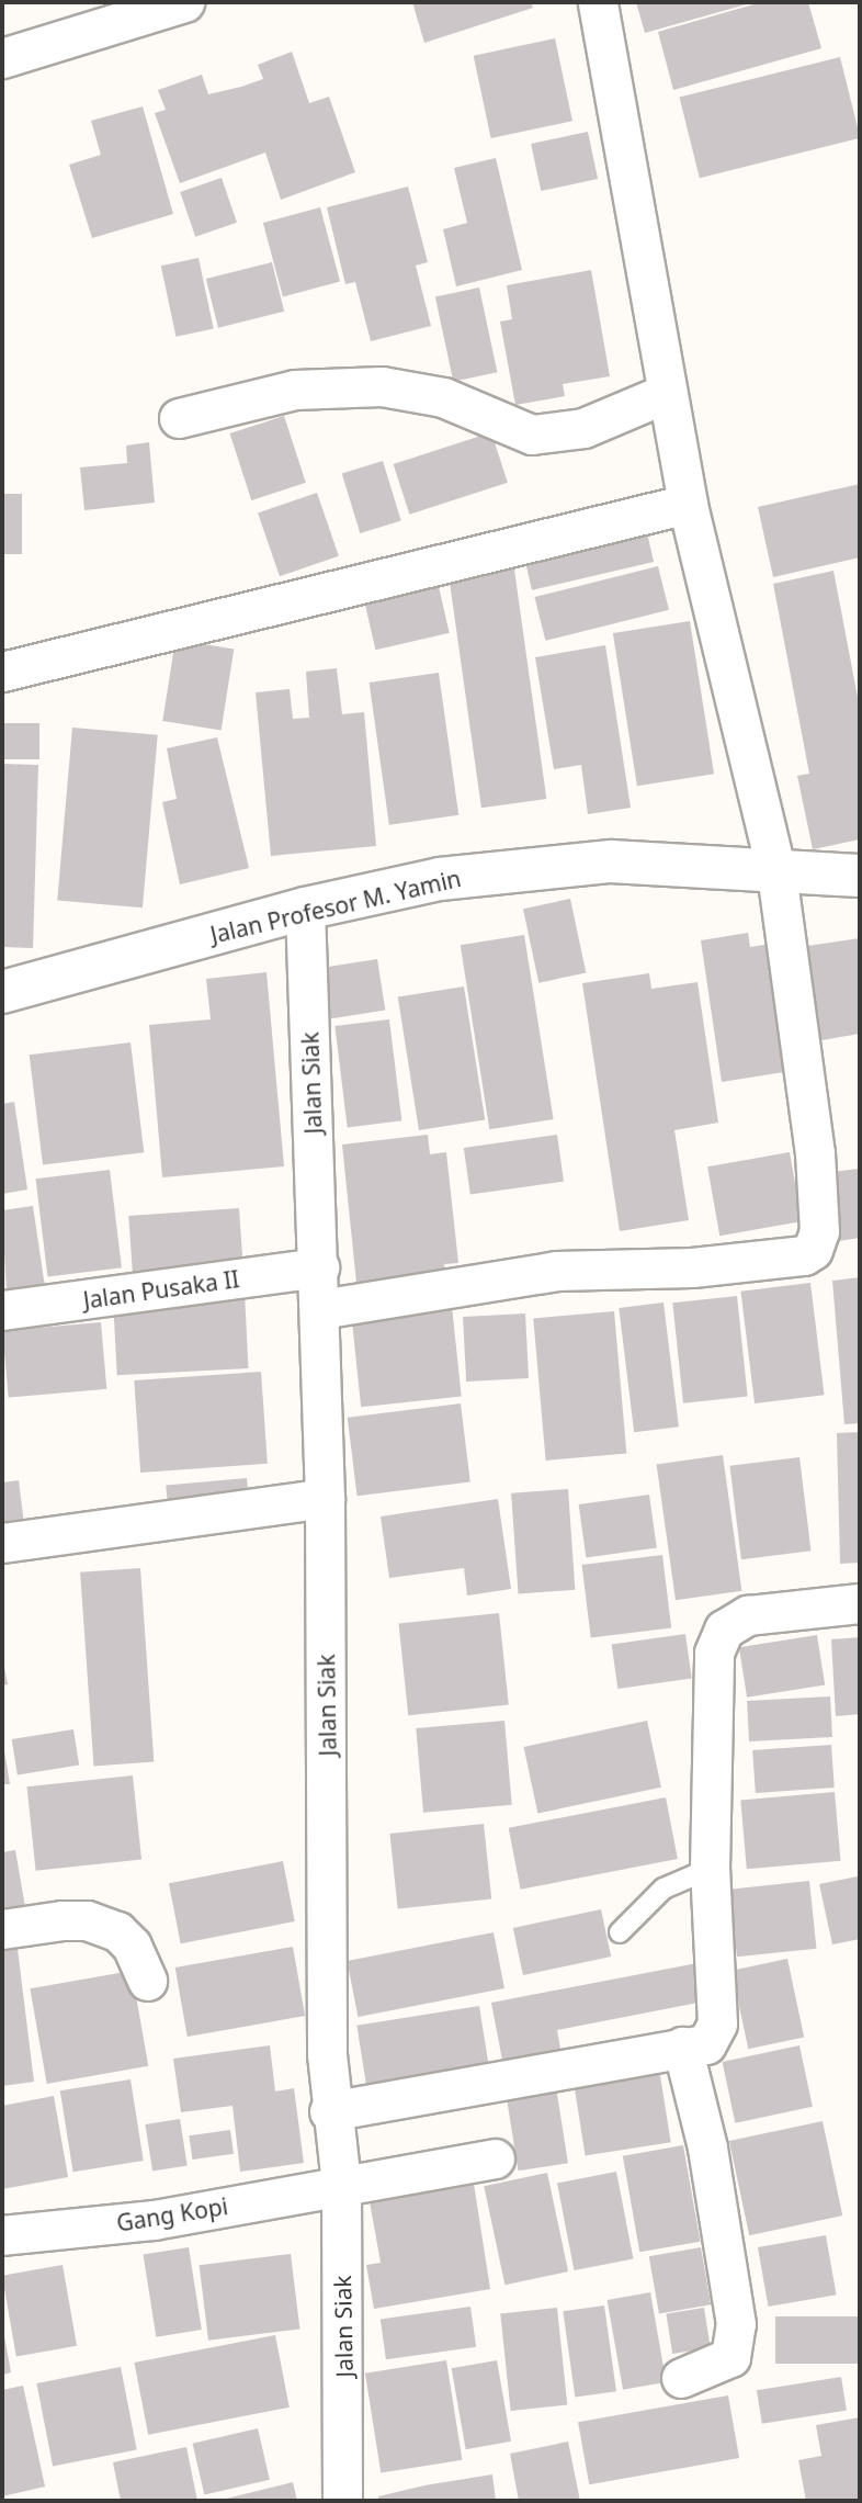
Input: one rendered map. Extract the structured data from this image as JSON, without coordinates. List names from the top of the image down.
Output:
{
  "streets": {
    "street": [
      "Jalan Profesor M. Yamin",
      "Jalan Siak",
      "Jalan Pusaka II",
      "Gang Kopi"
    ]
  },
  "crossings": [
    ["Jalan Profesor M. Yamin", "Jalan Siak"],
    ["Jalan Siak", "Jalan Pusaka II"],
    ["Jalan Siak", "Gang Kopi"]
  ]
}
